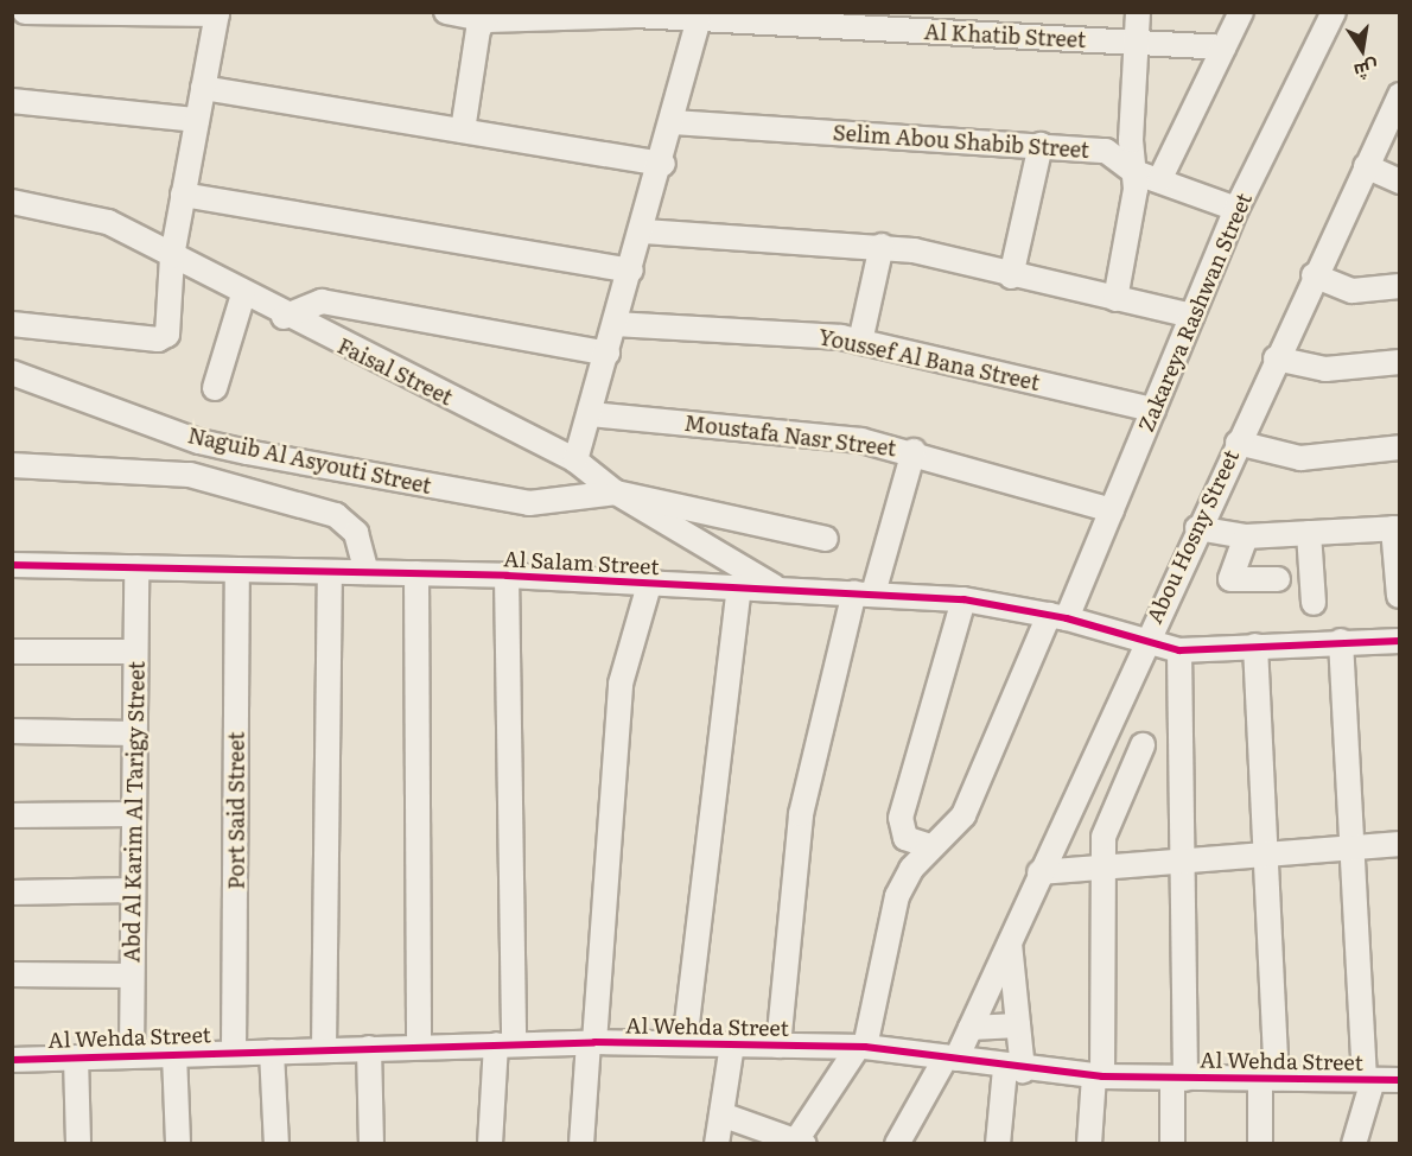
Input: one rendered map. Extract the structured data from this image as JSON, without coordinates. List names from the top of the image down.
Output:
{
  "streets": {
    "street": [
      "Al Khatib Street",
      "Selim Abou Shabib Street",
      "Zakareya Rashwan Street",
      "Youssef Al Bana Street",
      "Faisal Street",
      "Moustafa Nasr Street",
      "Naguib Al Asyouti Street",
      "Abou Hosny Street",
      "Al Salam Street",
      "Port Said Street",
      "Abd Al Karim Al Tarigy Street",
      "Al Wehda Street"
    ]
  },
  "crossings": [
    ["Selim Abou Shabib Street", "Zakareya Rashwan Street"],
    ["Zakareya Rashwan Street", "Youssef Al Bana Street"],
    ["Zakareya Rashwan Street", "Moustafa Nasr Street"],
    ["Zakareya Rashwan Street", "Al Salam Street"],
    ["Zakareya Rashwan Street", "Al Wehda Street"],
    ["Faisal Street", "Naguib Al Asyouti Street"],
    ["Faisal Street", "Al Salam Street"],
    ["Naguib Al Asyouti Street", "Al Salam Street"],
    ["Abou Hosny Street", "Al Salam Street"],
    ["Abou Hosny Street", "Al Wehda Street"],
    ["Al Salam Street", "Port Said Street"],
    ["Al Salam Street", "Abd Al Karim Al Tarigy Street"],
    ["Port Said Street", "Al Wehda Street"],
    ["Abd Al Karim Al Tarigy Street", "Al Wehda Street"]
  ],
  "north": "bottom"
}
